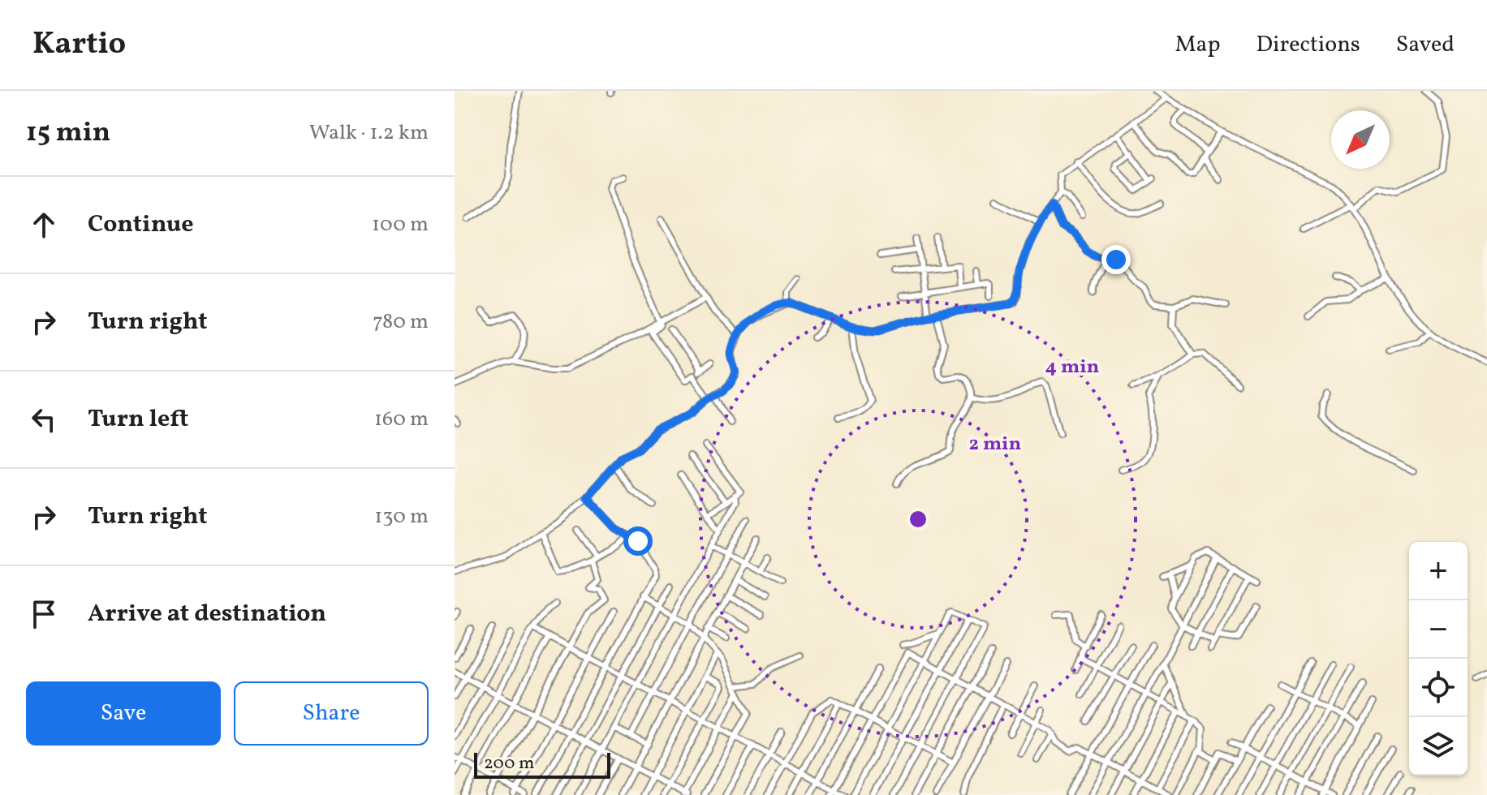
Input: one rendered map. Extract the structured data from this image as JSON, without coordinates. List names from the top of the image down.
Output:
{
  "scale_bar": "200 m",
  "north": "bottom left",
  "page": {
    "header": "Kartio",
    "nav": ["Map", "Directions", "Saved"],
    "heading": ["15 min", "Walk · 1.2 km"],
    "list": [
      ["Continue", "100 m"],
      ["Turn right", "780 m"],
      ["Turn left", "160 m"],
      ["Turn right", "130 m"],
      "Arrive at destination"
    ],
    "map_buttons": ["+", "−"],
    "buttons": ["Save", "Share"],
    "scale": "200 m"
  },
  "rings": ["4 min", "2 min"]
}
